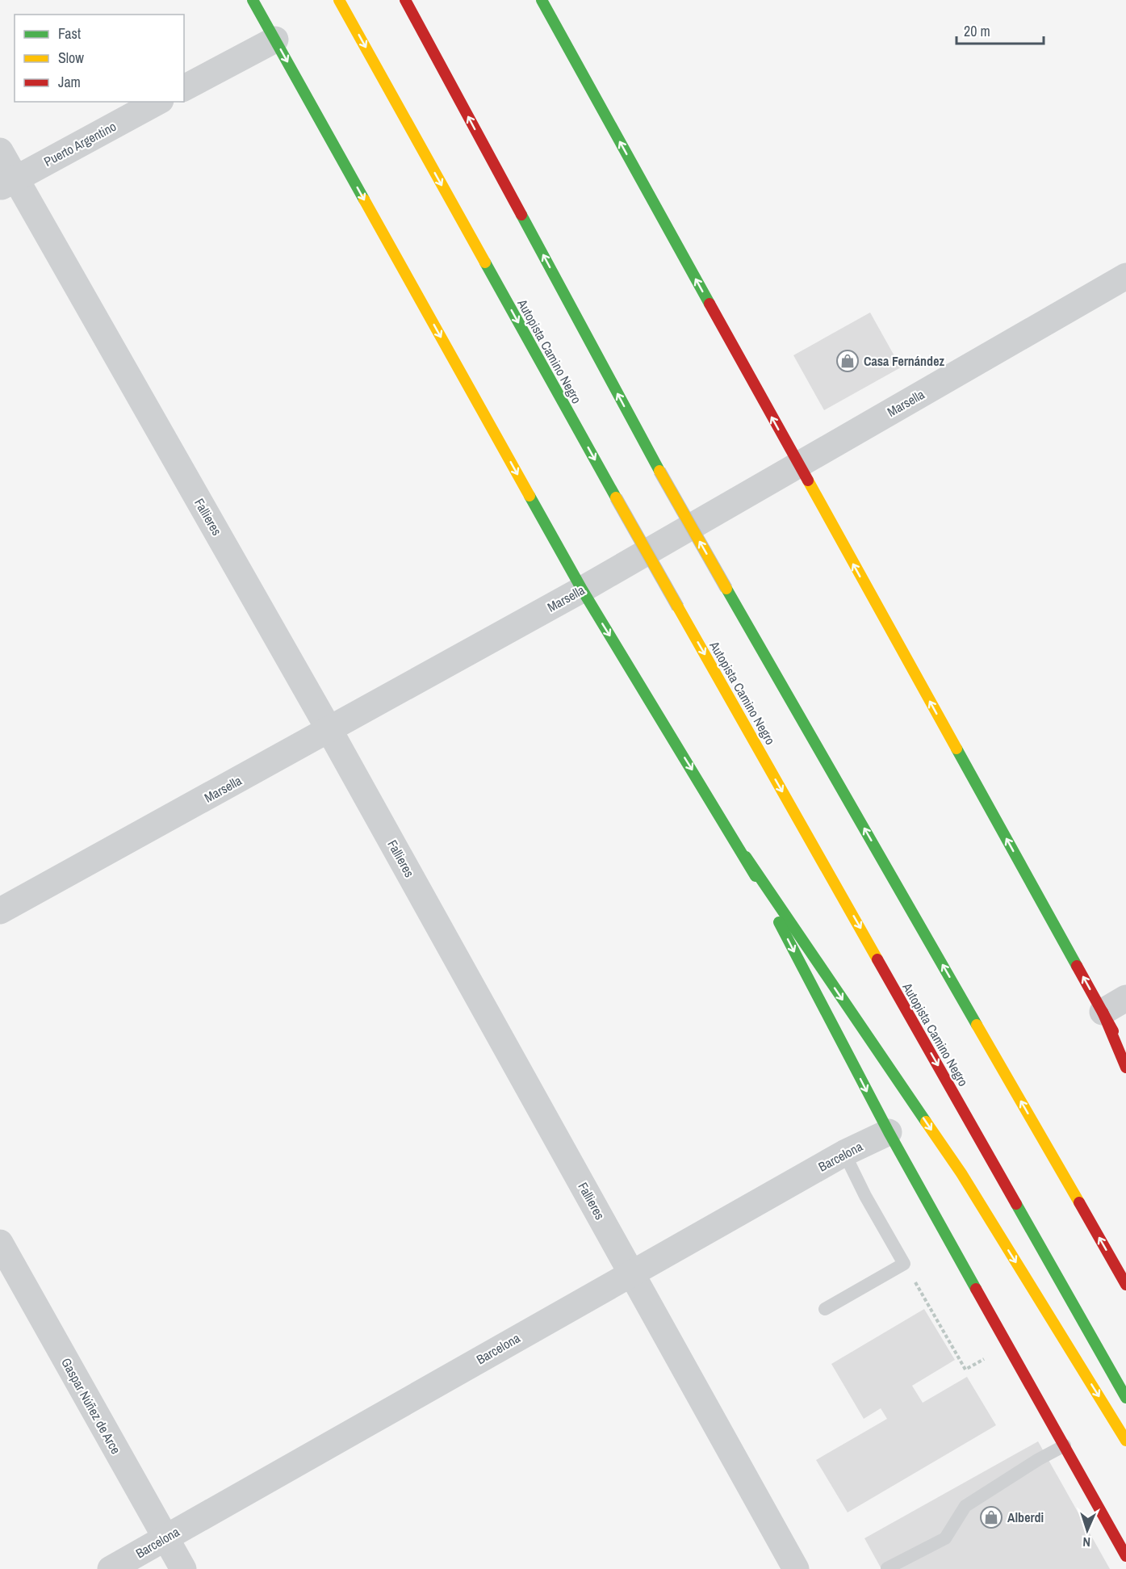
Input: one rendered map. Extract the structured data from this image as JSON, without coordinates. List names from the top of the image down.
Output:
{
  "streets": {
    "main road": ["Autopista Camino Negro"],
    "street": [
      "Puerto Argentino",
      "Marsella",
      "Fallieres",
      "Barcelona",
      "Gaspar Núñez de Arce"
    ]
  },
  "crossings": [
    ["Puerto Argentino", "Fallieres"],
    ["Marsella", "Fallieres"],
    ["Fallieres", "Barcelona"],
    ["Barcelona", "Gaspar Núñez de Arce"]
  ],
  "places": {
    "shop": ["Casa Fernández", "Alberdi"]
  },
  "legend": ["Fast", "Slow", "Jam"],
  "scale_bar": "20 m",
  "north": "bottom"
}
